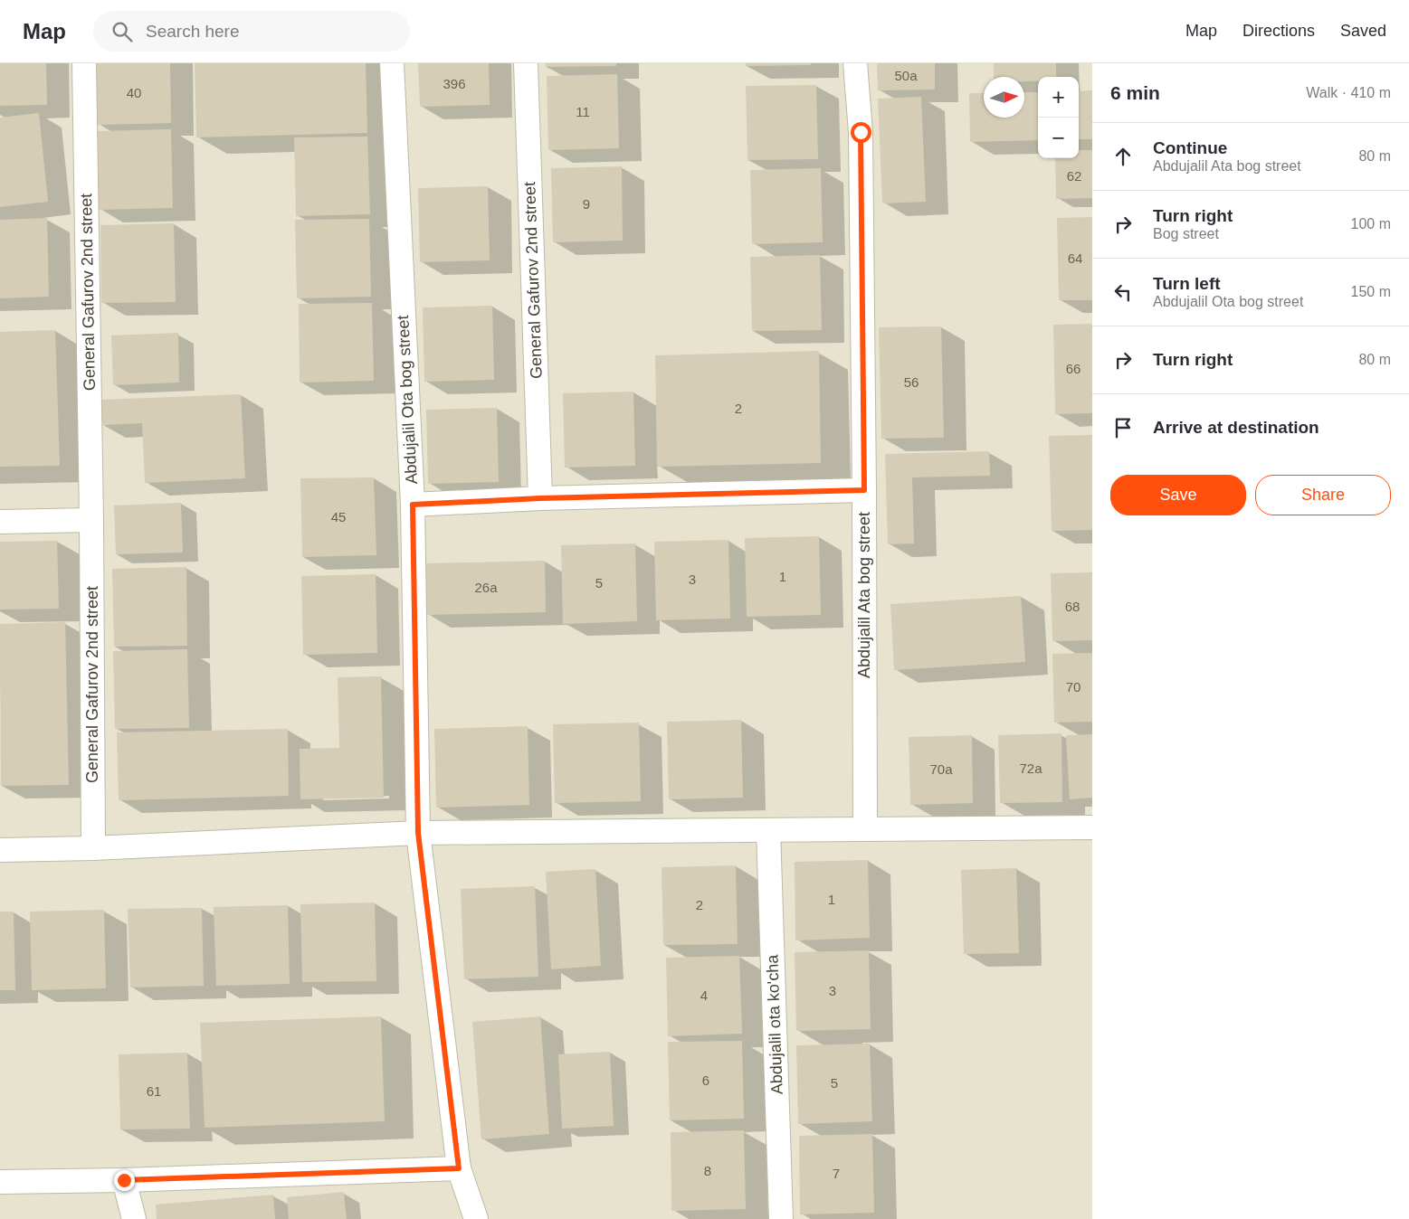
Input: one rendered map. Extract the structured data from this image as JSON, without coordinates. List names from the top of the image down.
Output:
{
  "streets": {
    "street": [
      "General Gafurov 2nd street",
      "Abdujalil Ota bog street",
      "Abdujalil Ata bog street",
      "Abdujalil ota ko'cha"
    ]
  },
  "house_numbers": [
    "50a",
    "396",
    "40",
    "11",
    "62",
    "9",
    "64",
    "66",
    "56",
    "2",
    "45",
    "1",
    "3",
    "5",
    "26a",
    "68",
    "70",
    "72a",
    "70a",
    "1",
    "2",
    "3",
    "4",
    "6",
    "5",
    "61",
    "8",
    "7"
  ],
  "north": "right",
  "page": {
    "header": "Map",
    "search": "Search here",
    "nav": ["Map", "Directions", "Saved"],
    "heading": ["6 min", "Walk · 410 m"],
    "map_buttons": ["+", "−"],
    "list": [
      ["Continue", "Abdujalil Ata bog street", "80 m"],
      ["Turn right", "Bog street", "100 m"],
      ["Turn left", "Abdujalil Ota bog street", "150 m"],
      ["Turn right", "80 m"],
      "Arrive at destination"
    ],
    "buttons": ["Save", "Share"]
  }
}
